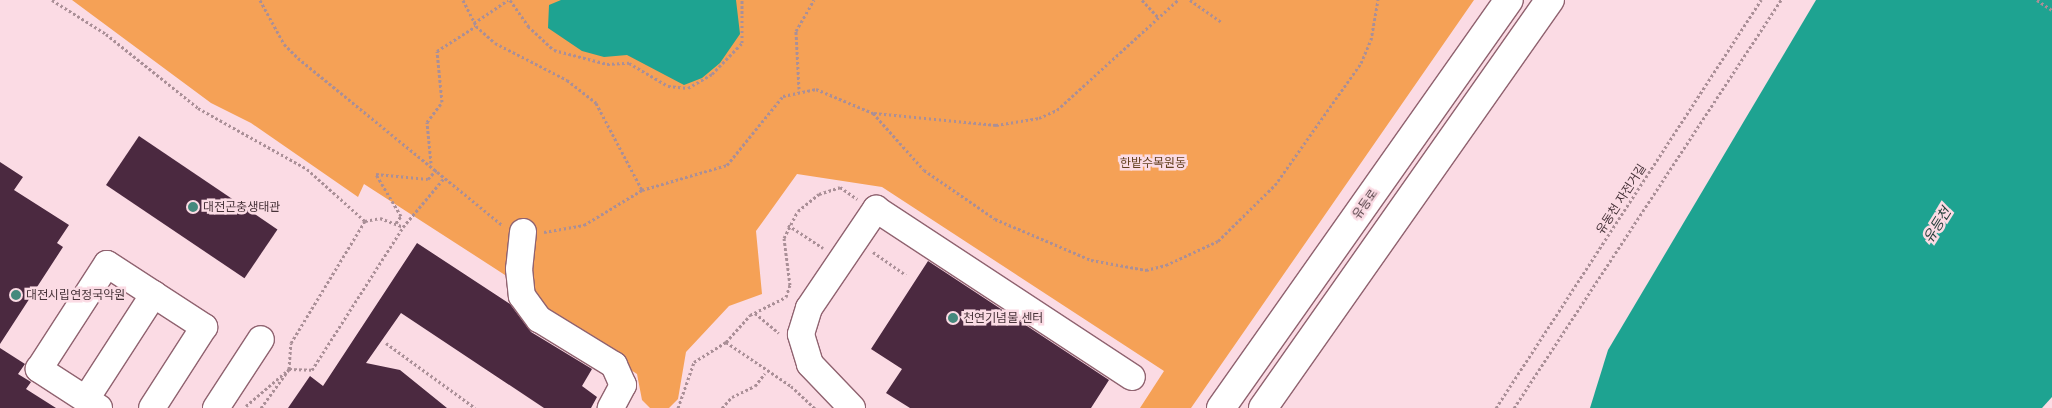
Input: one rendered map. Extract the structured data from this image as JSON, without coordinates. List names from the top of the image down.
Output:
{
  "streets": {
    "main road": ["유등로"],
    "path": ["유동천 자전거길"]
  },
  "water": ["유등천"],
  "parks": ["한밭수목원동"],
  "places": ["대전곤충생태관", "대전시립연정국악원", "천연기념물 센터"]
}
